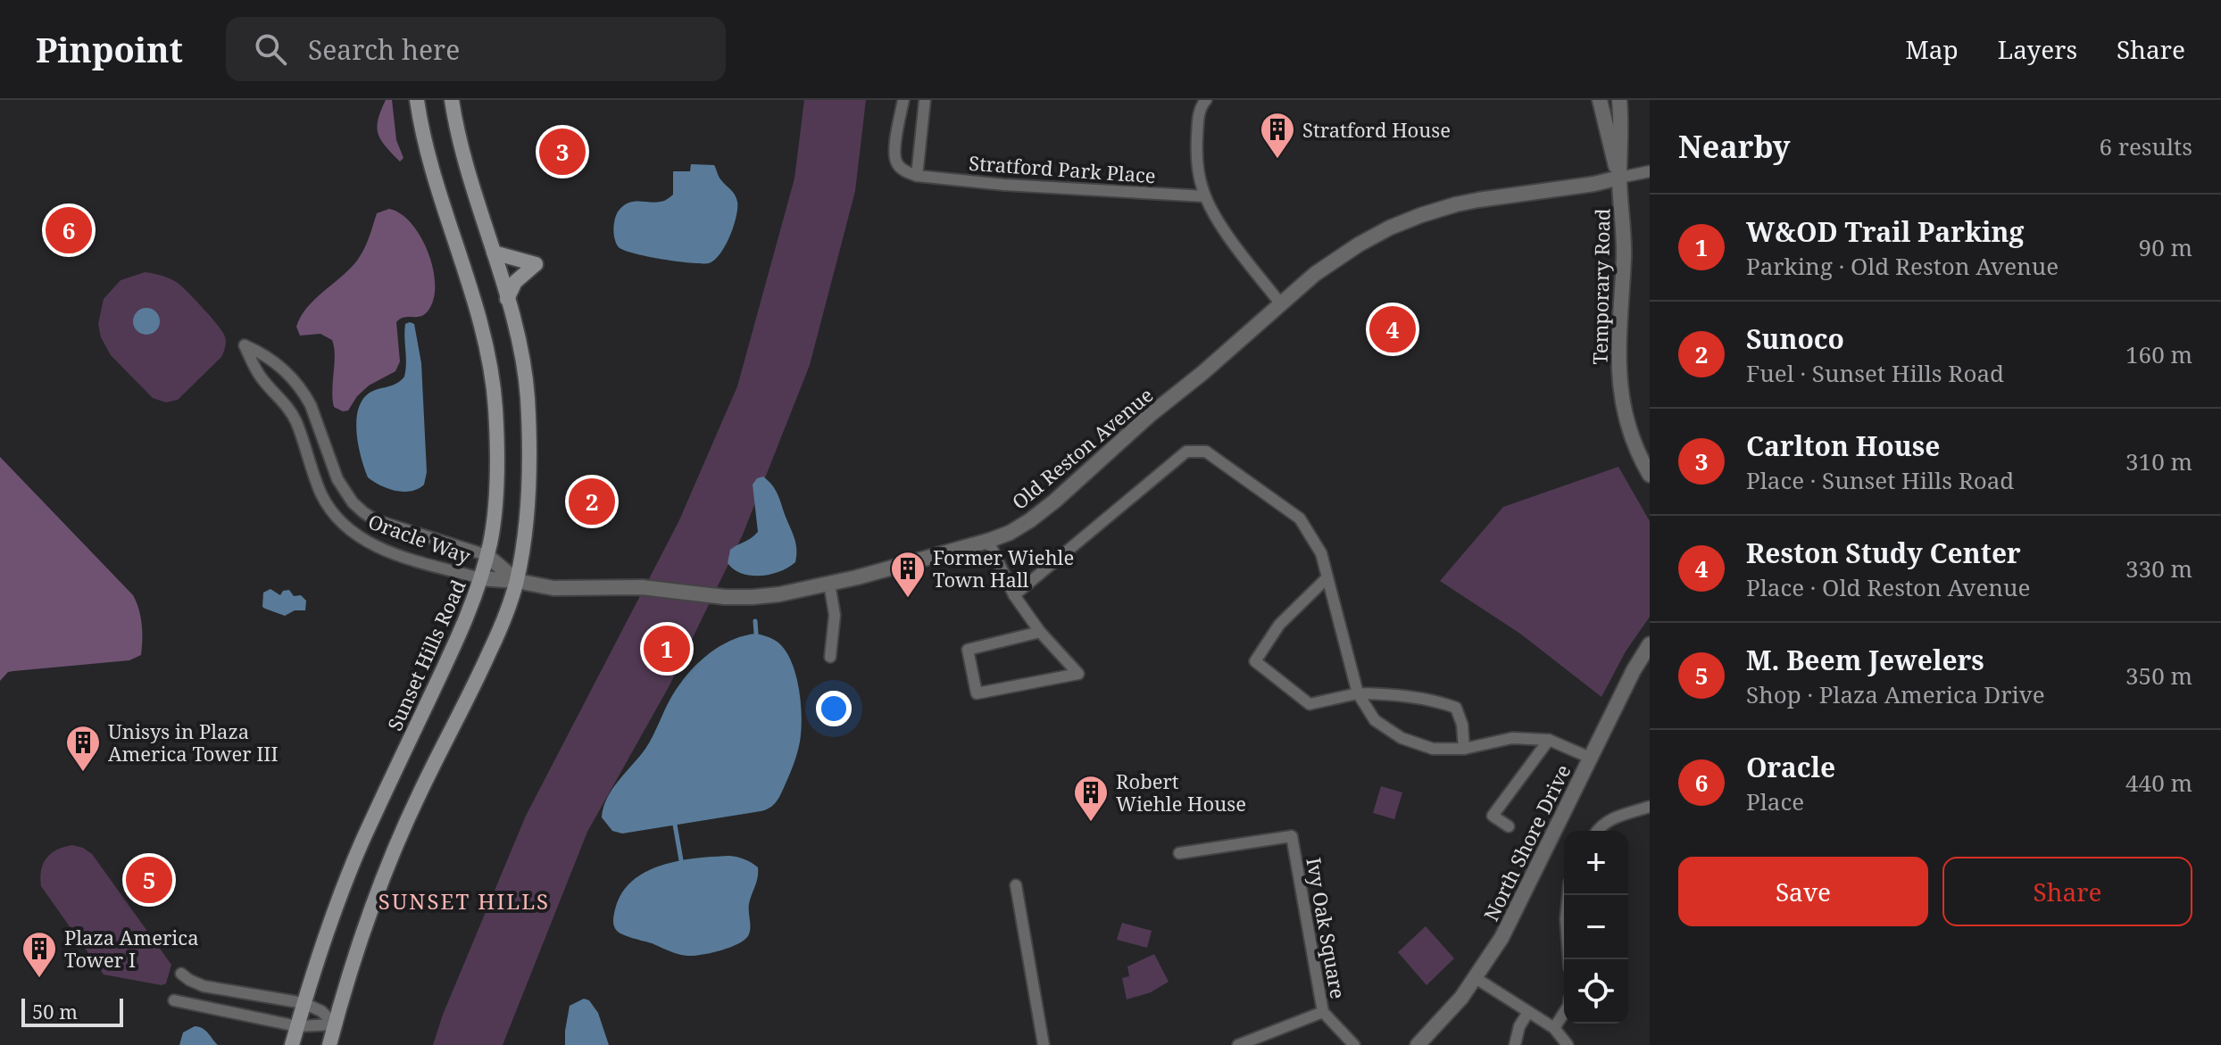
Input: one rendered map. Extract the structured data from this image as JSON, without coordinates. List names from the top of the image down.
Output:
{
  "streets": {
    "main road": ["Sunset Hills Road"],
    "street": [
      "Stratford Park Place",
      "Temporary Road",
      "Old Reston Avenue",
      "Oracle Way",
      "North Shore Drive",
      "Ivy Oak Square"
    ]
  },
  "crossings": [
    ["Temporary Road", "Old Reston Avenue"],
    ["Old Reston Avenue", "Oracle Way"],
    ["Old Reston Avenue", "Sunset Hills Road"],
    ["Oracle Way", "Sunset Hills Road"]
  ],
  "districts": ["SUNSET HILLS"],
  "places": {
    "building": [
      "Stratford House",
      "Former Wiehle Town Hall",
      "Unisys in Plaza America Tower III",
      "Robert Wiehle House",
      "Plaza America Tower I"
    ]
  },
  "scale_bar": "50 m",
  "page": {
    "header": "Pinpoint",
    "search": "Search here",
    "nav": ["Map", "Layers", "Share"],
    "heading": ["Nearby", "6 results"],
    "pins": [
      "3",
      "6",
      "4",
      "2",
      "1",
      "5"
    ],
    "list": [
      {
        "mark": "1",
        "name": "W&OD Trail Parking",
        "note": "Parking · Old Reston Avenue",
        "value": "90 m"
      },
      {
        "mark": "2",
        "name": "Sunoco",
        "note": "Fuel · Sunset Hills Road",
        "value": "160 m"
      },
      {
        "mark": "3",
        "name": "Carlton House",
        "note": "Place · Sunset Hills Road",
        "value": "310 m"
      },
      {
        "mark": "4",
        "name": "Reston Study Center",
        "note": "Place · Old Reston Avenue",
        "value": "330 m"
      },
      {
        "mark": "5",
        "name": "M. Beem Jewelers",
        "note": "Shop · Plaza America Drive",
        "value": "350 m"
      },
      {
        "mark": "6",
        "name": "Oracle",
        "note": "Place",
        "value": "440 m"
      }
    ],
    "map_buttons": ["+", "−"],
    "buttons": ["Save", "Share"],
    "scale": "50 m"
  }
}
